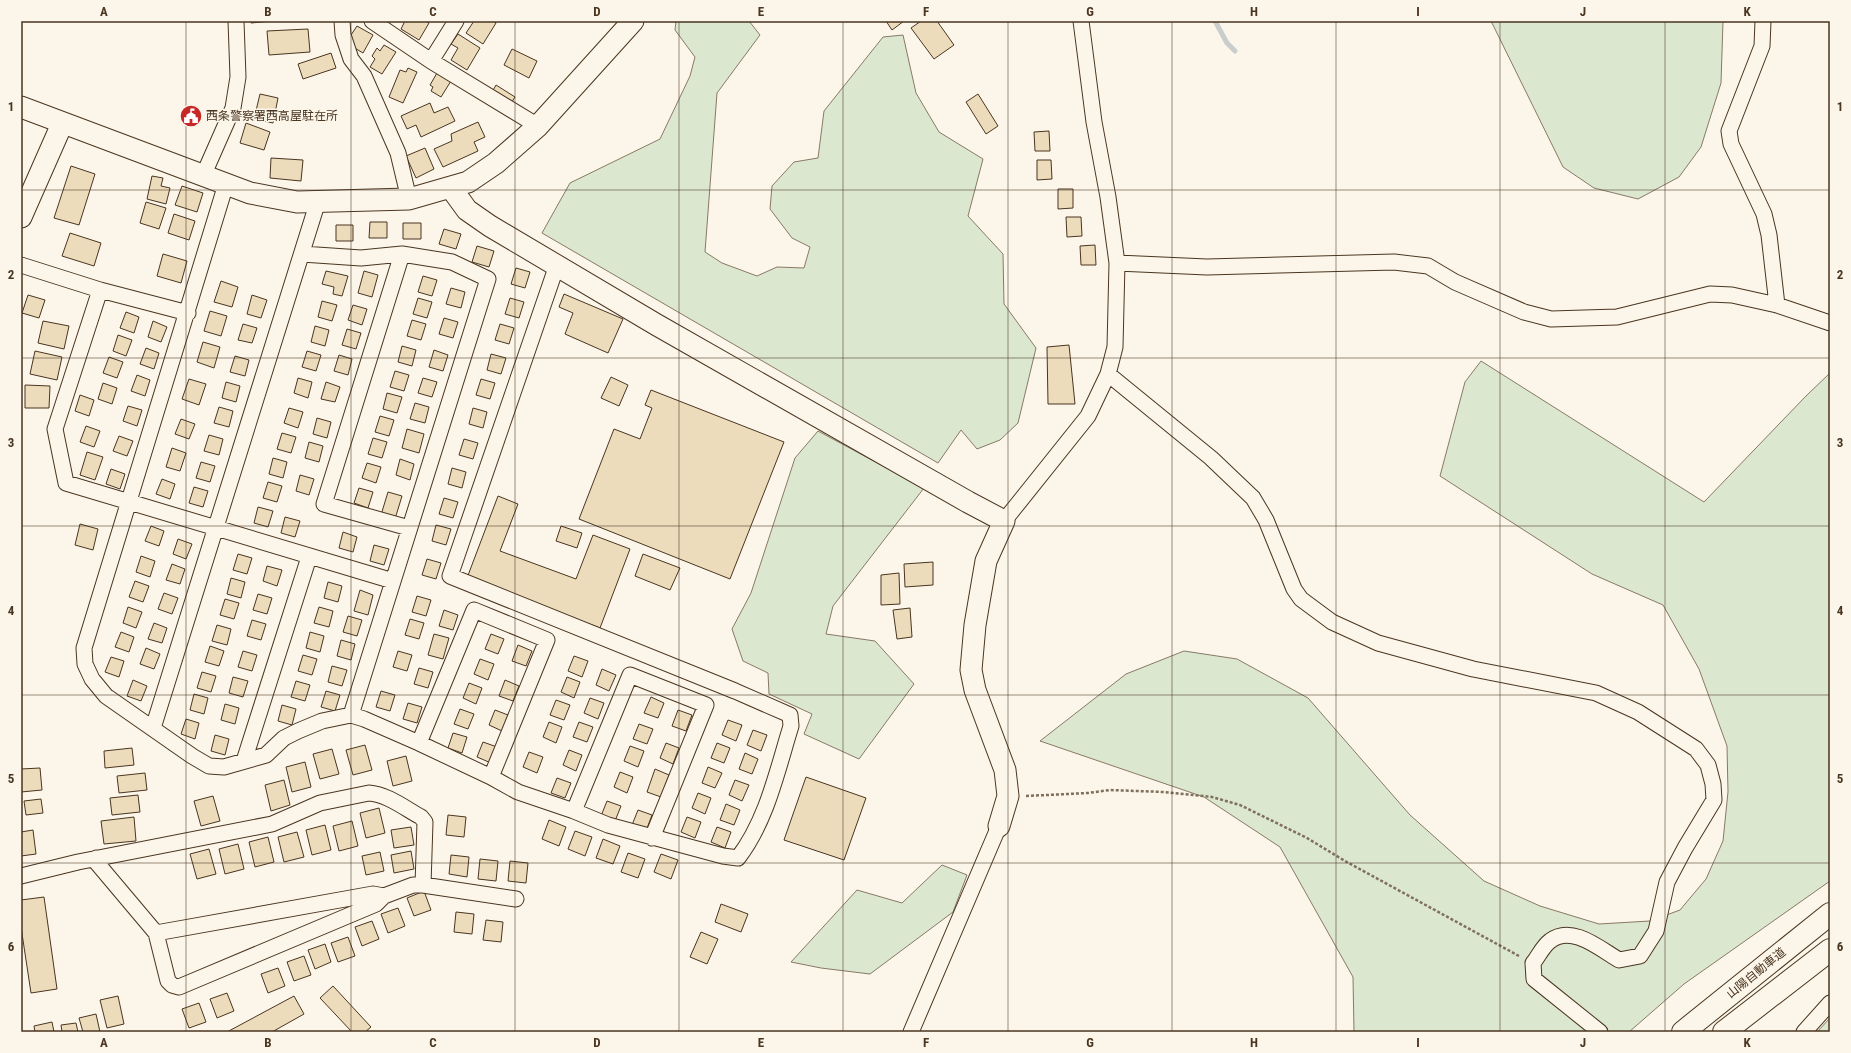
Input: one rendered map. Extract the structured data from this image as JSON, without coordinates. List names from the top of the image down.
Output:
{
  "streets": {
    "highway": ["山陽自動車道"]
  },
  "places": {
    "public building": ["西条警察署西高屋駐在所"]
  },
  "grid": {
    "columns": [
      "A",
      "B",
      "C",
      "D",
      "E",
      "F",
      "G",
      "H",
      "I",
      "J",
      "K"
    ],
    "rows": [
      "1",
      "2",
      "3",
      "4",
      "5",
      "6"
    ]
  }
}
